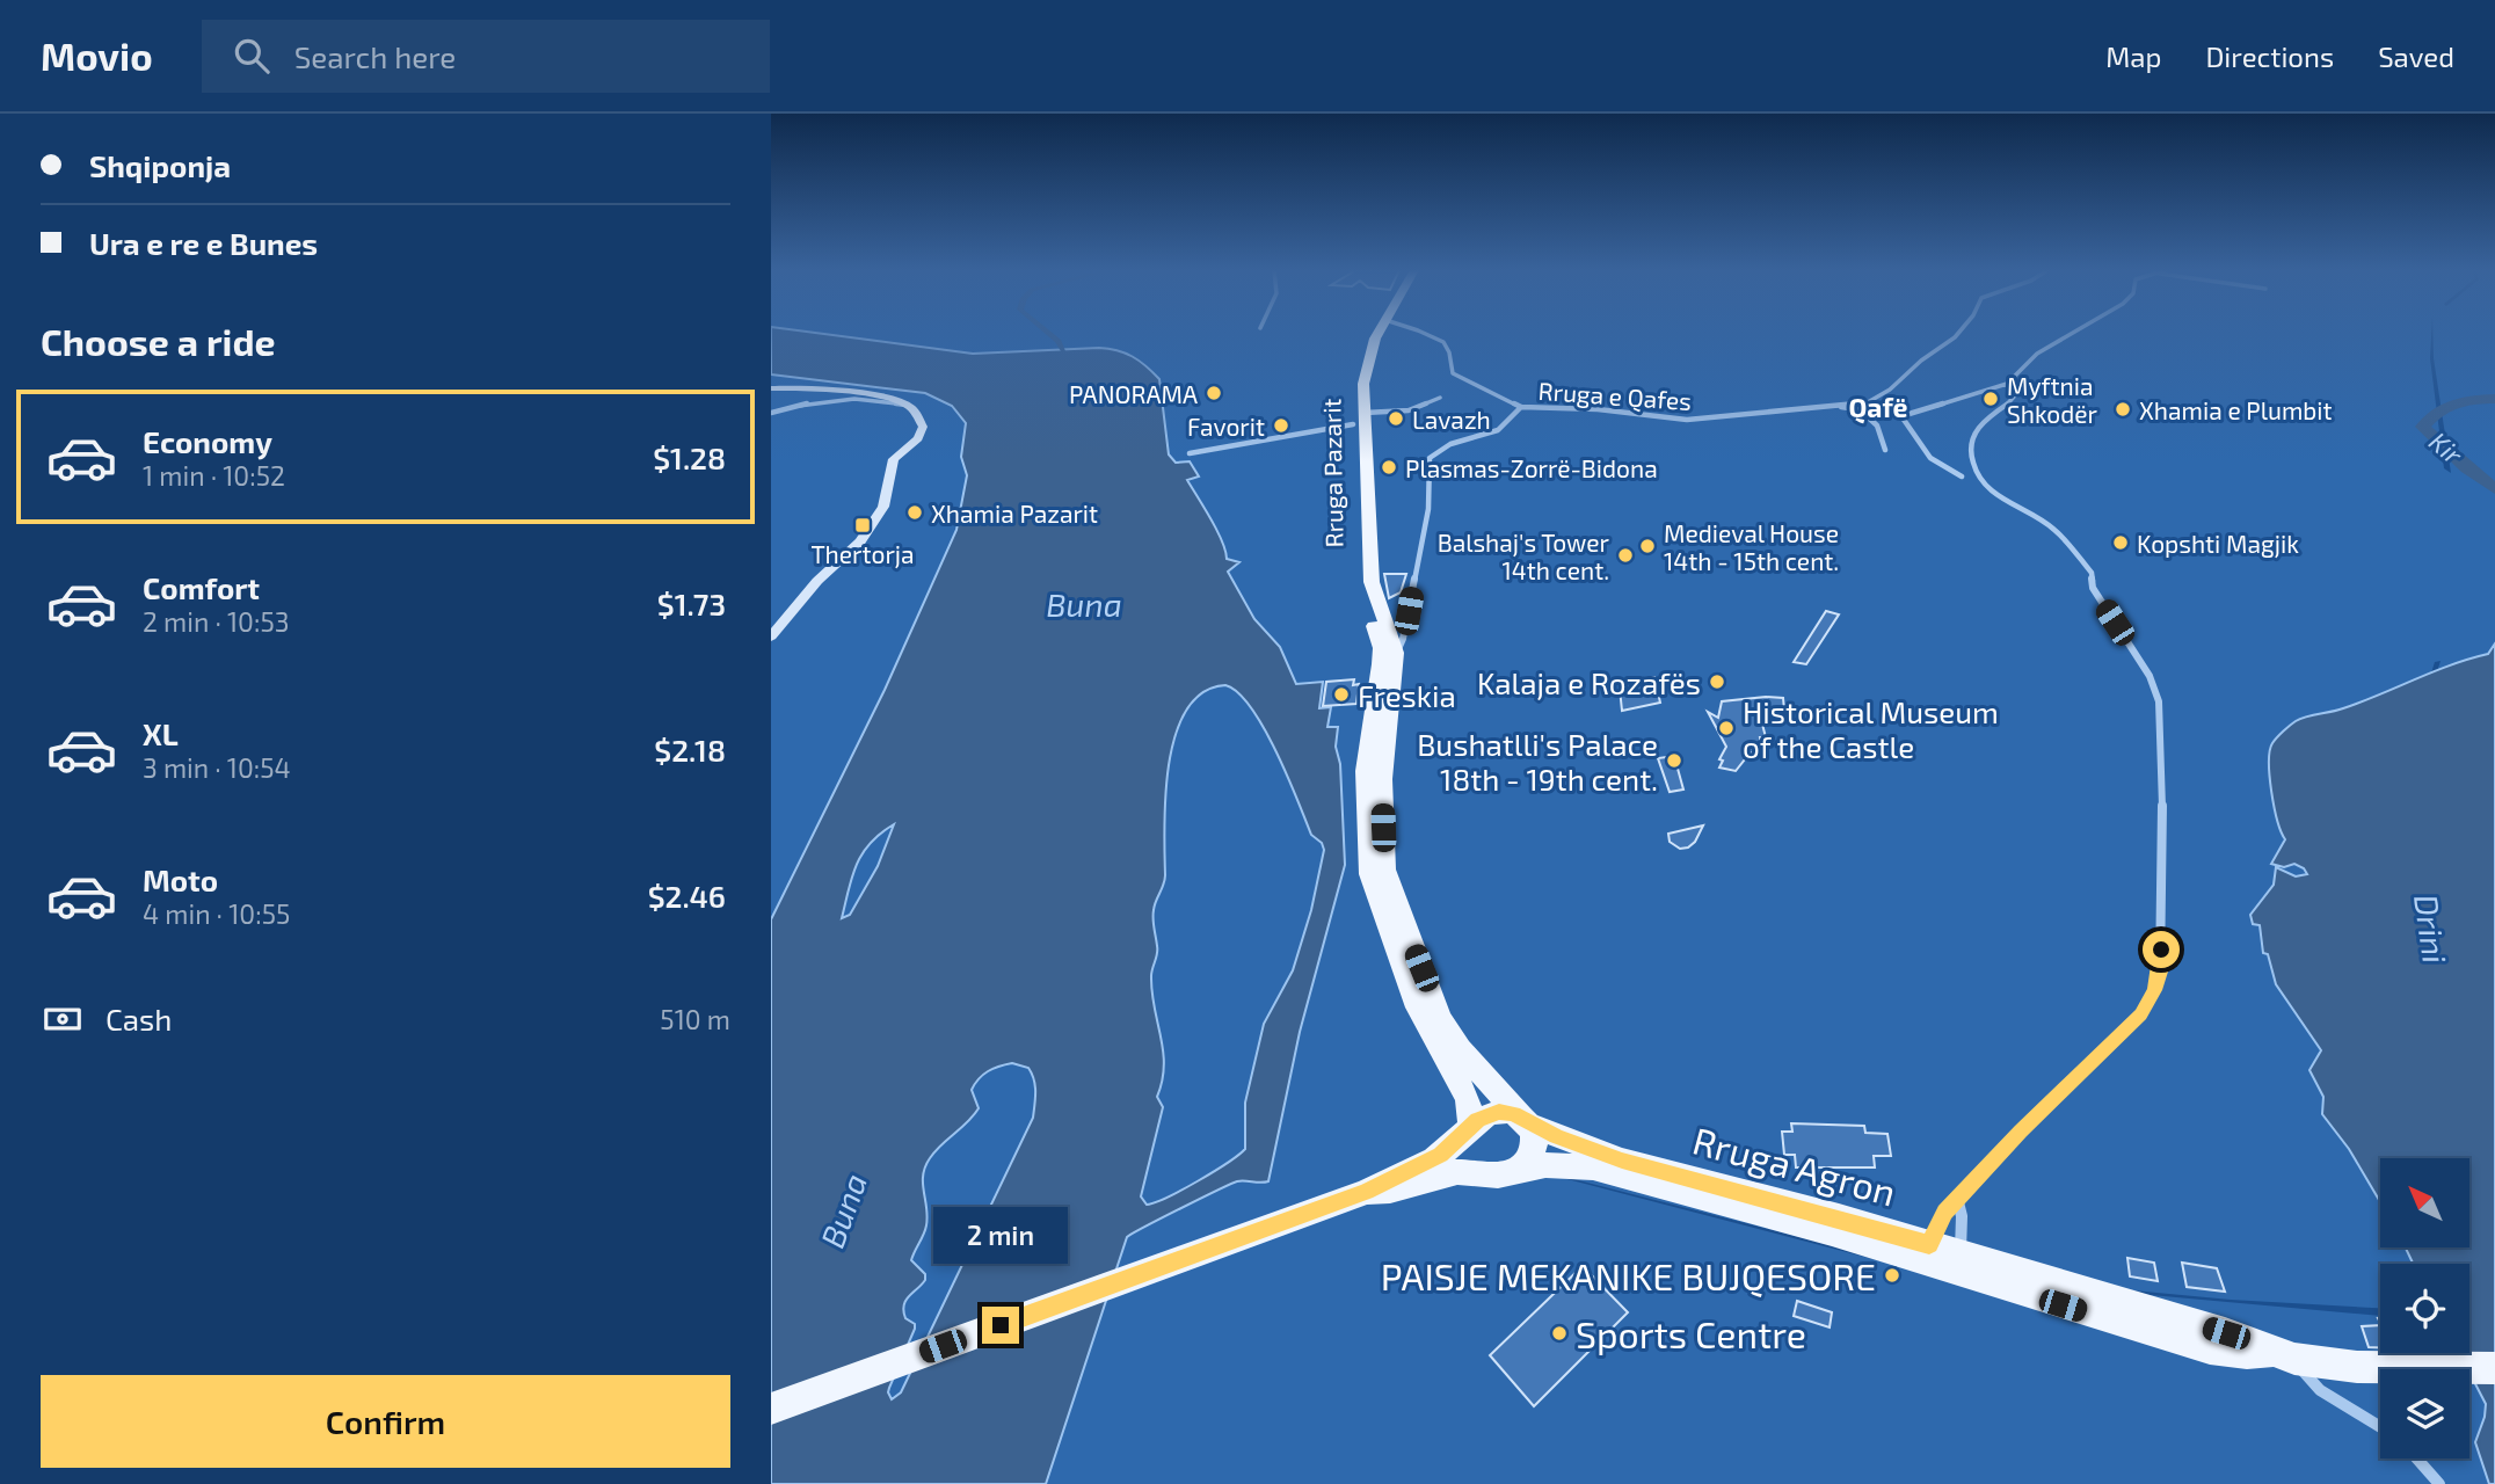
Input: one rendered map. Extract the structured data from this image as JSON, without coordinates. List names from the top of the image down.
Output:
{
  "streets": {
    "main road": ["Rruga Pazarit", "Rruga Agron"],
    "street": ["Rruga e Qafes"]
  },
  "crossings": [
    ["Rruga Pazarit", "Rruga Agron"]
  ],
  "districts": ["Qafë"],
  "water": ["Kir", "Buna", "Drini"],
  "places": {
    "other": [
      "PANORAMA",
      "Myftnia Shkodër",
      "Xhamia e Plumbit",
      "Lavazh",
      "Favorit",
      "Plasmas-Zorrë-Bidona",
      "Xhamia Pazarit",
      "Kopshti Magjik",
      "Medieval House 14th - 15th cent.",
      "Balshaj's Tower 14th cent.",
      "Kalaja e Rozafës",
      "Freskia",
      "Historical Museum of the Castle",
      "Bushatlli's Palace 18th - 19th cent.",
      "PAISJE MEKANIKE BUJQESORE",
      "Sports Centre"
    ],
    "transit": ["Thertorja"]
  },
  "north": "top left",
  "page": {
    "header": "Movio",
    "search": "Search here",
    "nav": ["Map", "Directions", "Saved"],
    "banner": ["Shqiponja", "Ura e re e Bunes"],
    "heading": "Choose a ride",
    "list": [
      {
        "name": "Economy",
        "note": "1 min · 10:52",
        "value": "$1.28"
      },
      {
        "name": "Comfort",
        "note": "2 min · 10:53",
        "value": "$1.73"
      },
      {
        "name": "XL",
        "note": "3 min · 10:54",
        "value": "$2.18"
      },
      {
        "name": "Moto",
        "note": "4 min · 10:55",
        "value": "$2.46"
      }
    ],
    "pay": ["Cash", "510 m"],
    "bubble": "2 min",
    "buttons": "Confirm"
  }
}
